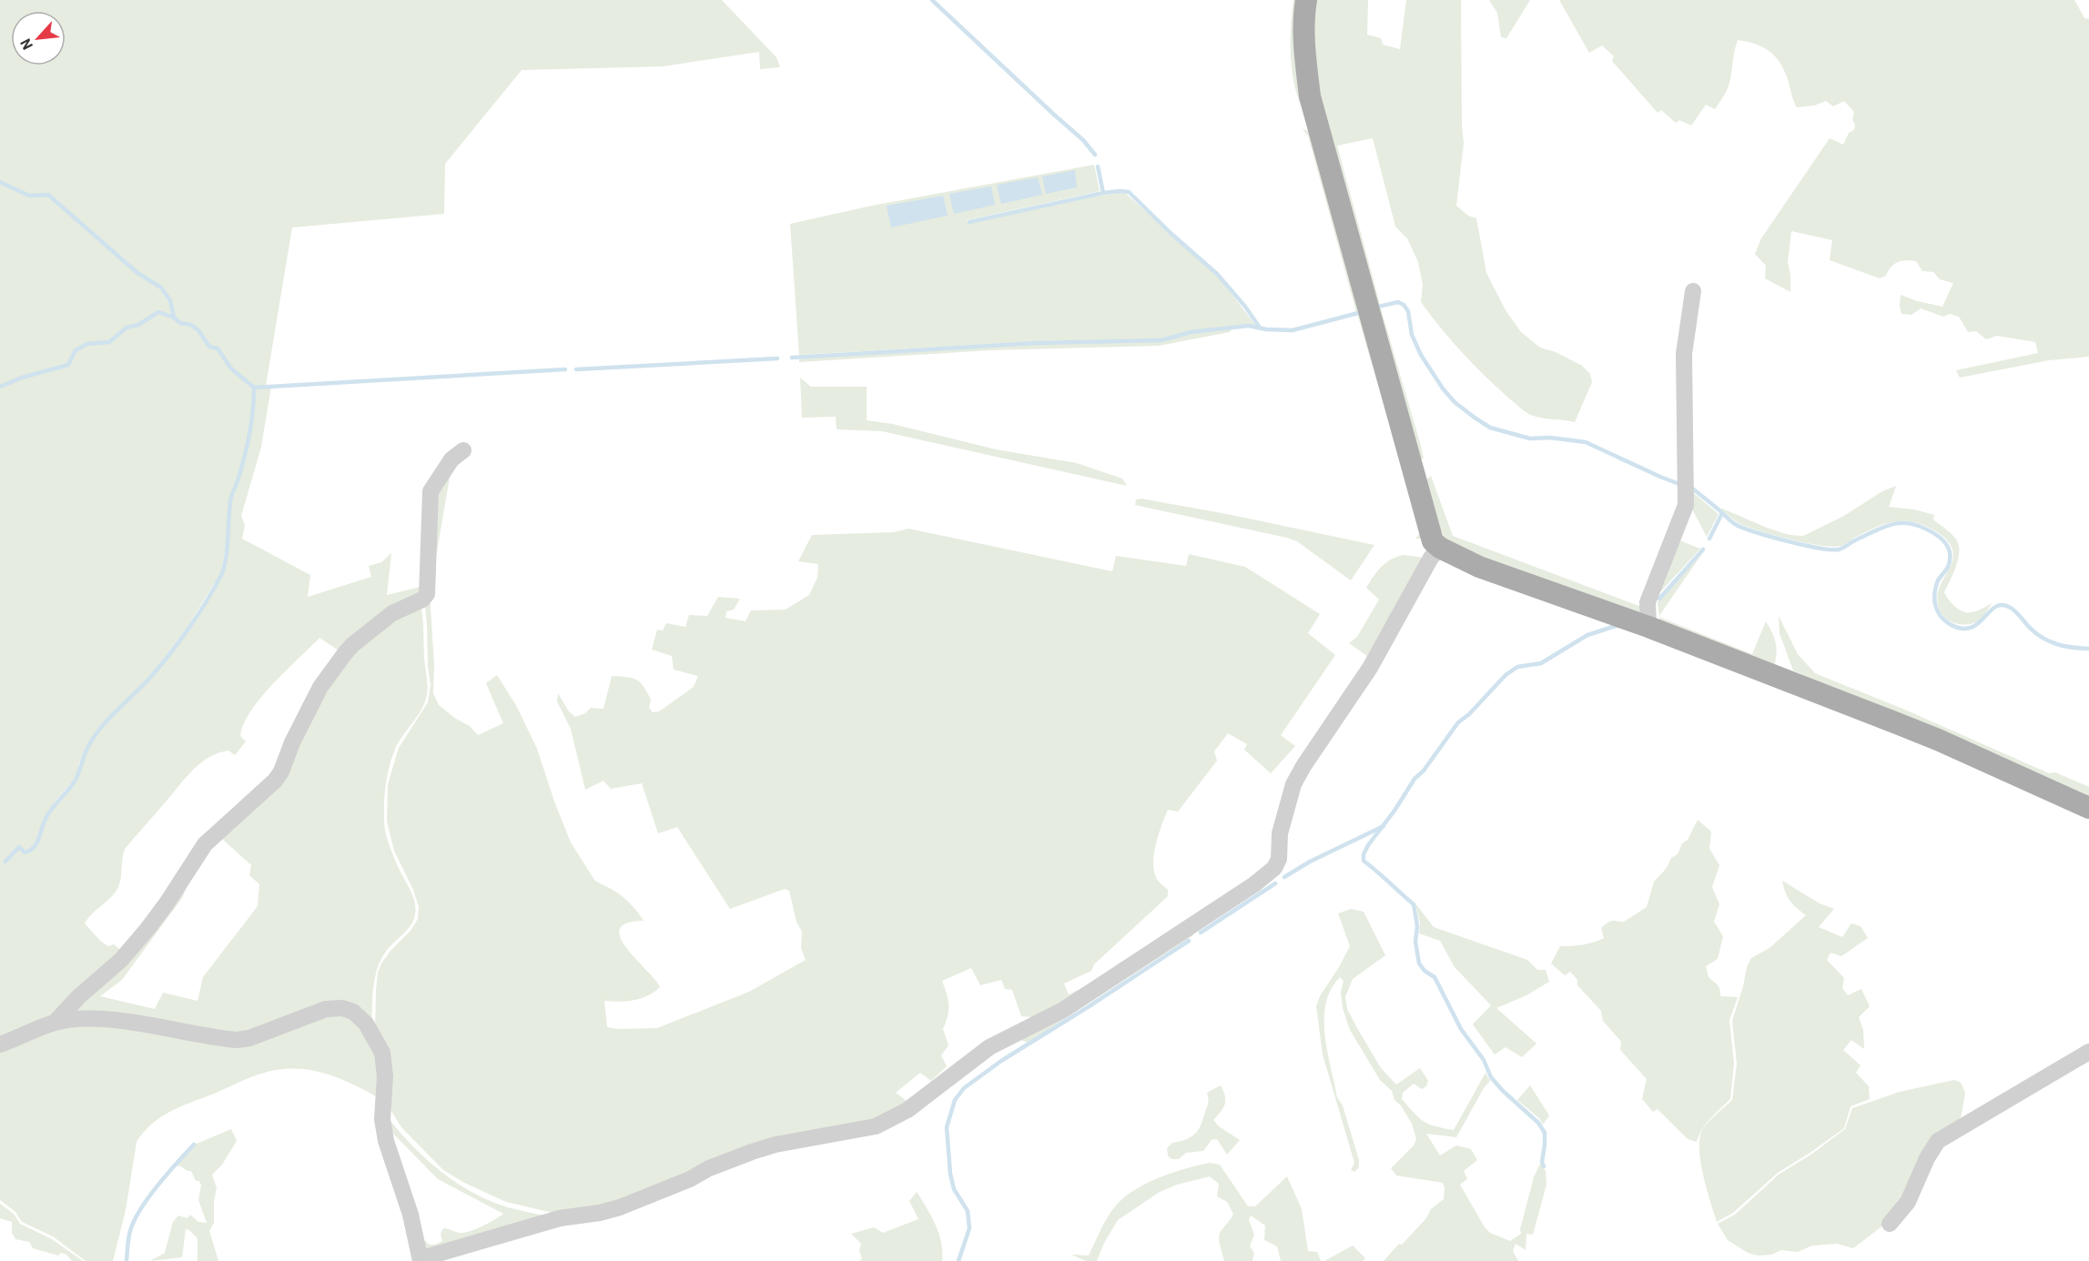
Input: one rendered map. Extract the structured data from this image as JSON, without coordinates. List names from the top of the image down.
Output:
{
  "north": "bottom left"
}
